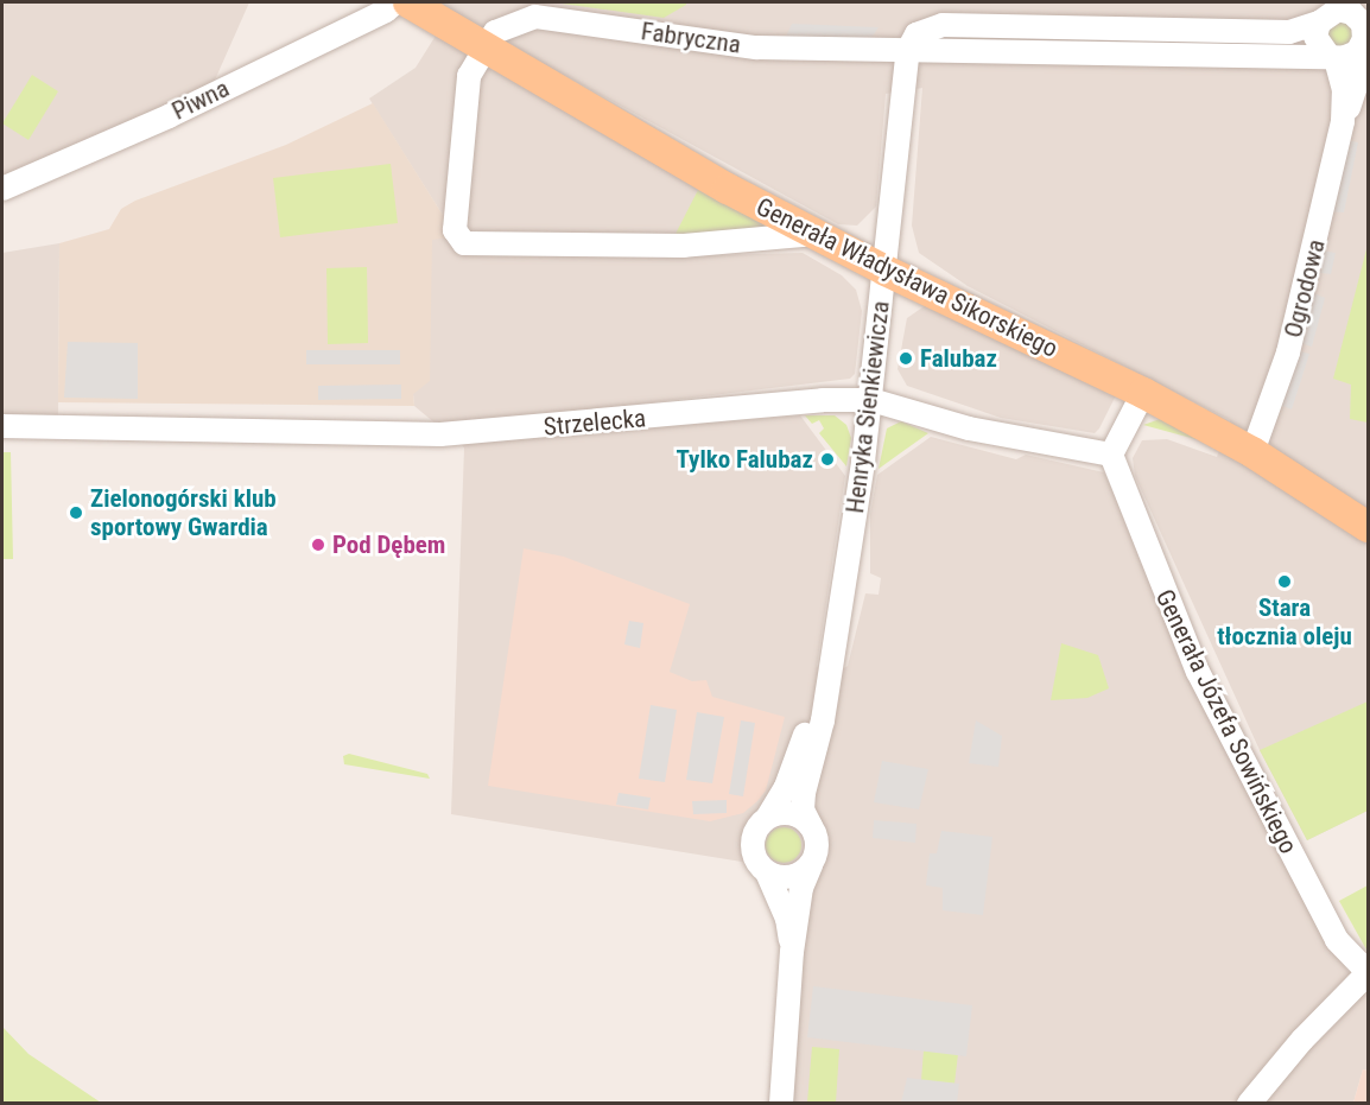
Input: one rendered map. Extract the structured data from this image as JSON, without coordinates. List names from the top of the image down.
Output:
{
  "streets": {
    "main road": ["Generała Władysława Sikorskiego"],
    "street": [
      "Fabryczna",
      "Piwna",
      "Ogrodowa",
      "Henryka Sienkiewicza",
      "Strzelecka",
      "Generała Józefa Sowińskiego"
    ]
  },
  "crossings": [
    ["Fabryczna", "Generała Władysława Sikorskiego"],
    ["Fabryczna", "Ogrodowa"],
    ["Fabryczna", "Henryka Sienkiewicza"],
    ["Generała Władysława Sikorskiego", "Ogrodowa"],
    ["Generała Władysława Sikorskiego", "Henryka Sienkiewicza"],
    ["Henryka Sienkiewicza", "Strzelecka"],
    ["Strzelecka", "Generała Józefa Sowińskiego"]
  ],
  "places": [
    "Falubaz",
    "Tylko Falubaz",
    "Zielonogórski klub sportowy Gwardia",
    "Pod Dębem",
    "Stara tłocznia oleju"
  ]
}
